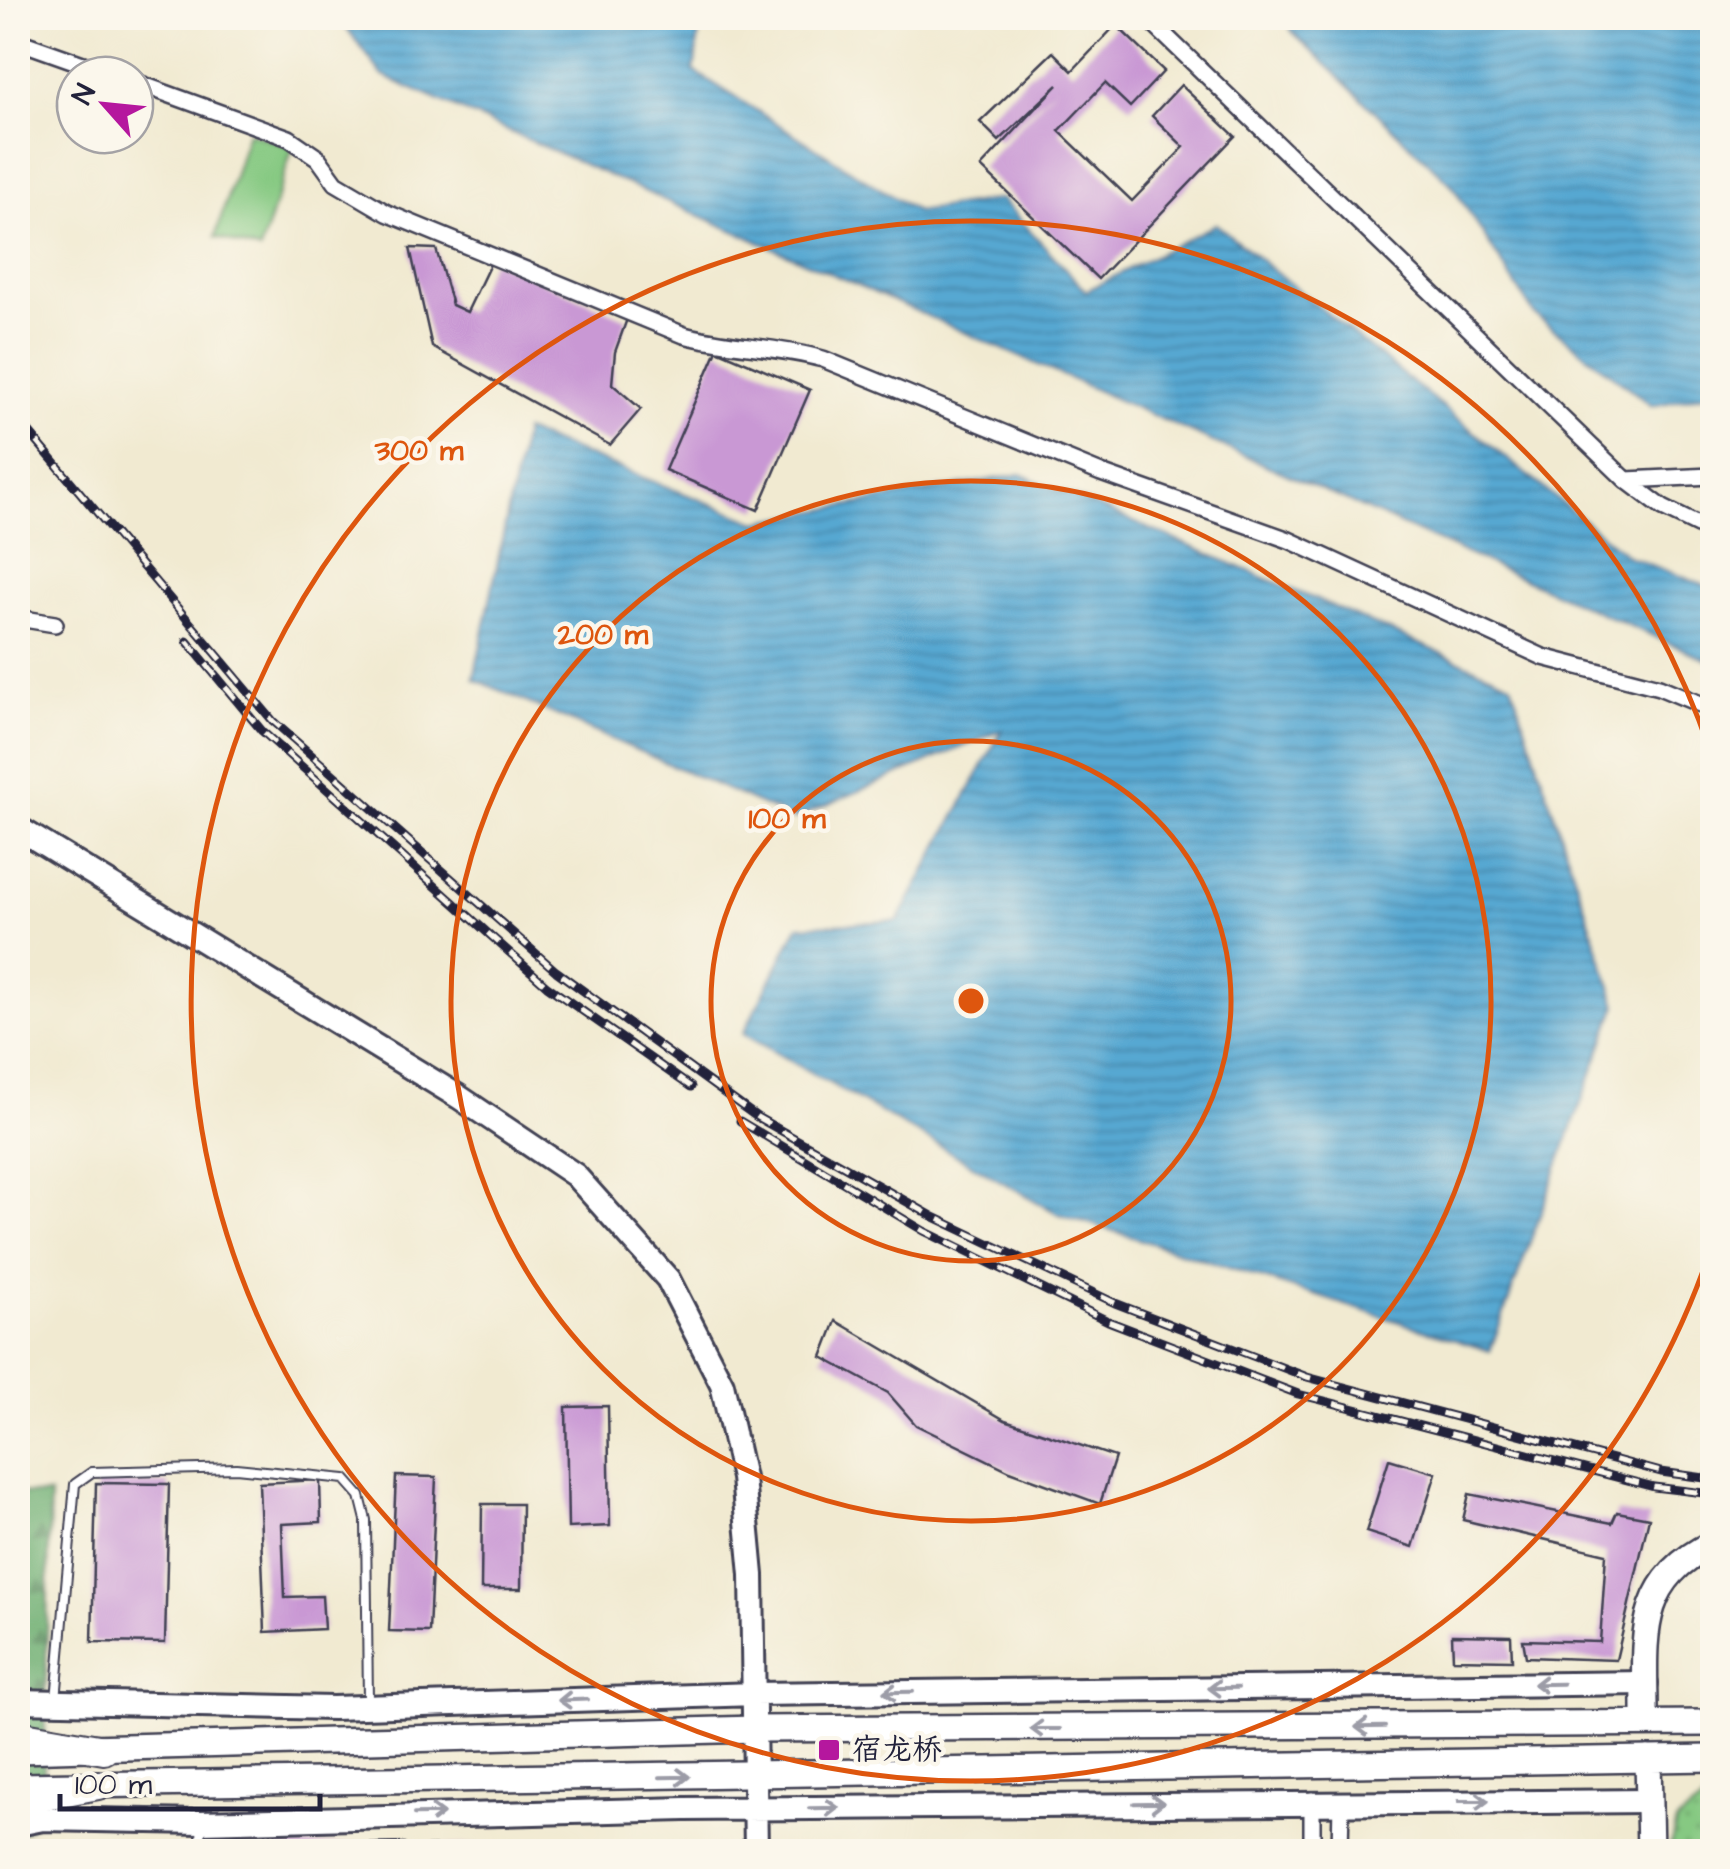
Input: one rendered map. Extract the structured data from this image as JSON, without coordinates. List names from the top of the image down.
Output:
{
  "places": {
    "transit": ["宿龙桥"]
  },
  "scale_bar": "100 m",
  "north": "top left",
  "rings": ["300 m", "200 m", "100 m"]
}
